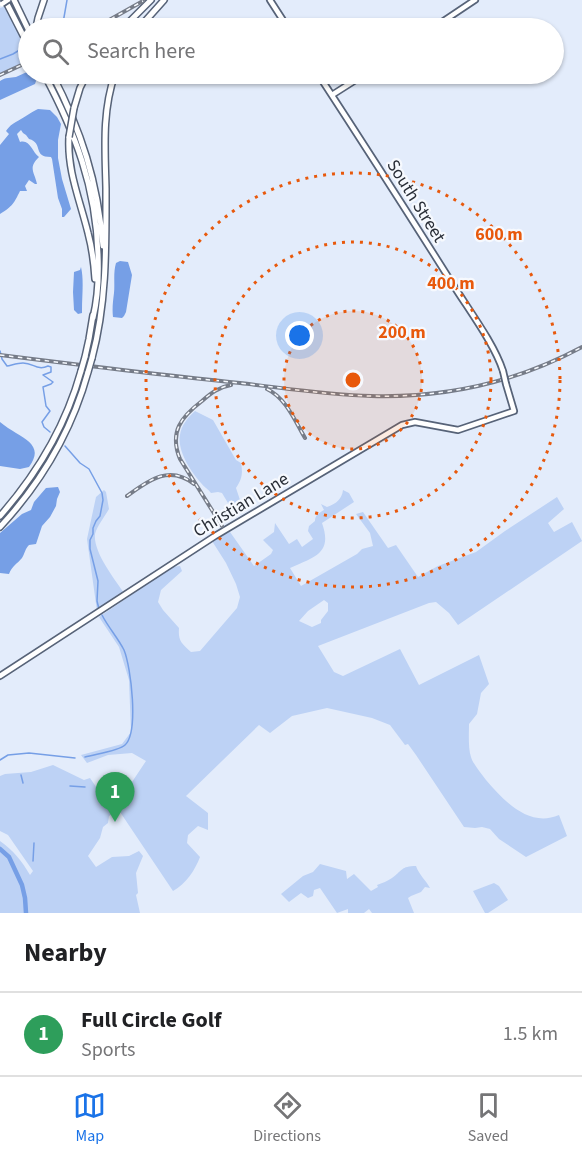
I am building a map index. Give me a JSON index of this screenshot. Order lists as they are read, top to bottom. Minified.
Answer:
{"streets":{"main road":["South Street","Christian Lane"]},"crossings":[["South Street","Christian Lane"]],"page":{"search":"Search here","pins":"1","heading":"Nearby","list":[{"mark":"1","name":"Full Circle Golf","note":"Sports","value":"1.5 km"}],"nav":["Map","Directions","Saved"]},"rings":["600 m","400 m","200 m"]}
